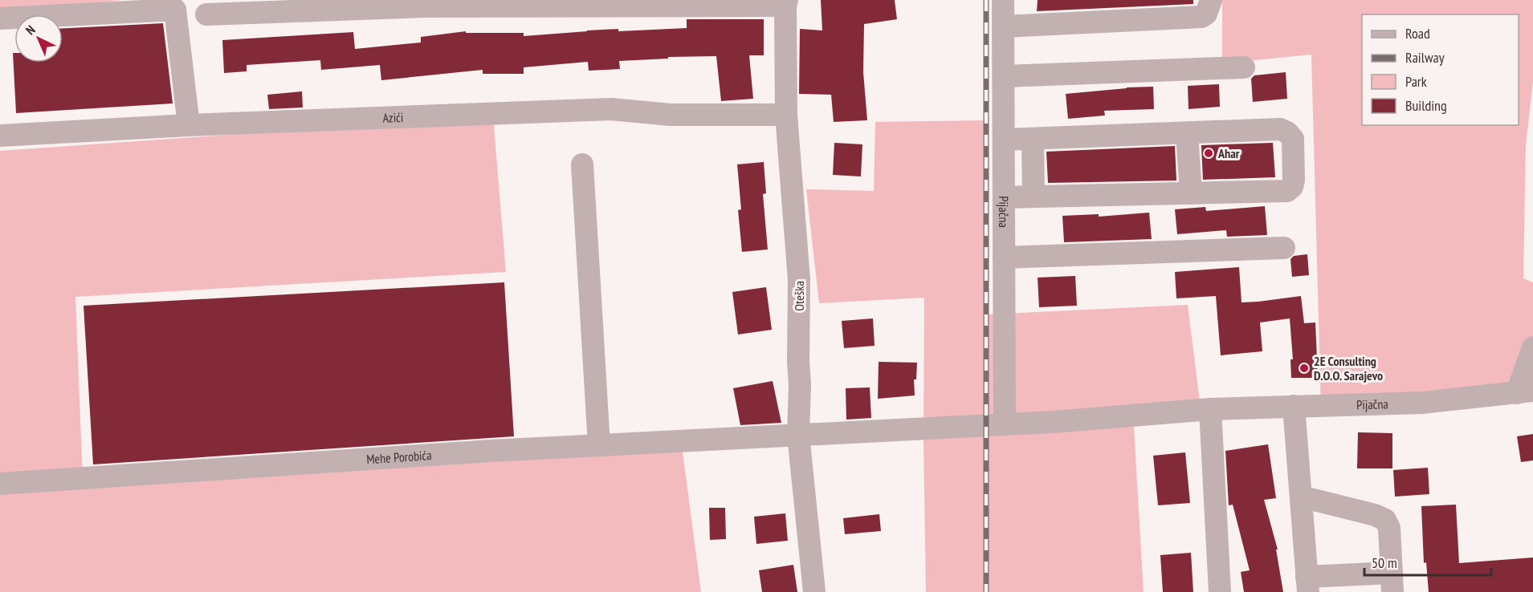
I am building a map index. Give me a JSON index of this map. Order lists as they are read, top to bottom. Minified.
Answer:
{"streets":{"street":["Azići","Pijačna","Oteška","Mehe Porobića"]},"crossings":[["Azići","Oteška"],["Pijačna","Oteška"],["Pijačna","Mehe Porobića"],["Oteška","Mehe Porobića"]],"places":["Ahar","2E Consulting D.O.O. Sarajevo"],"legend":["Road","Railway","Park","Building"],"scale_bar":"50 m","north":"top left"}
